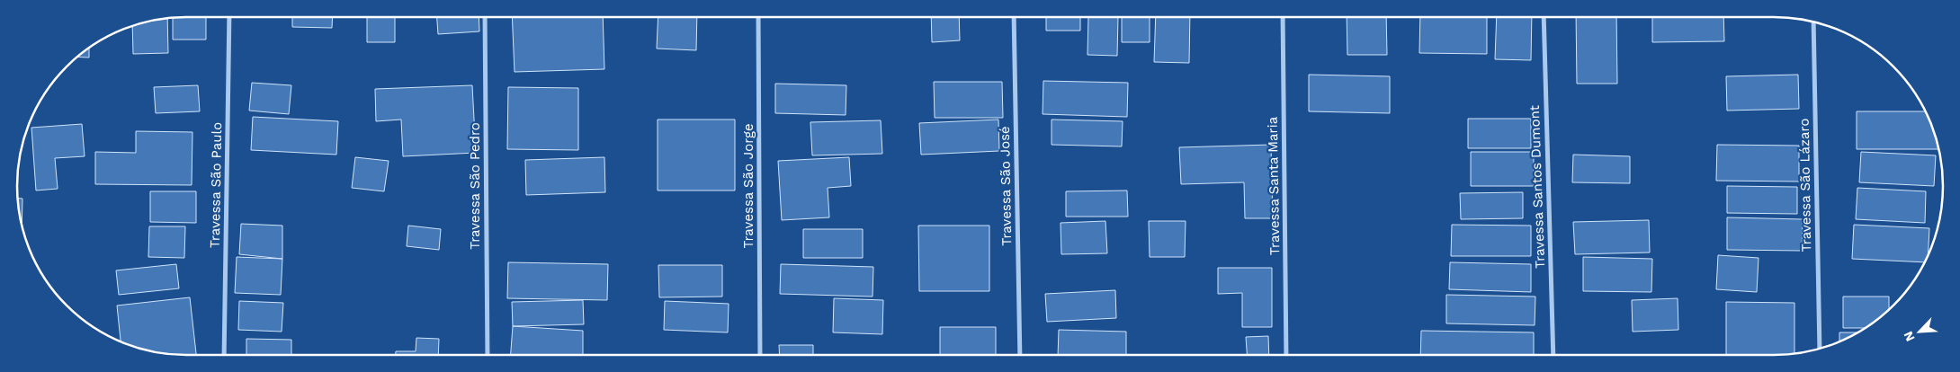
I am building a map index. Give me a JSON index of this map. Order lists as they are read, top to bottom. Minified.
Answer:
{"streets":{"street":["Travessa São Paulo","Travessa São Lázaro","Travessa São Pedro","Travessa São Jorge","Travessa São José","Travessa Santa Maria","Travessa Santos Dumont"]},"north":"bottom left"}
